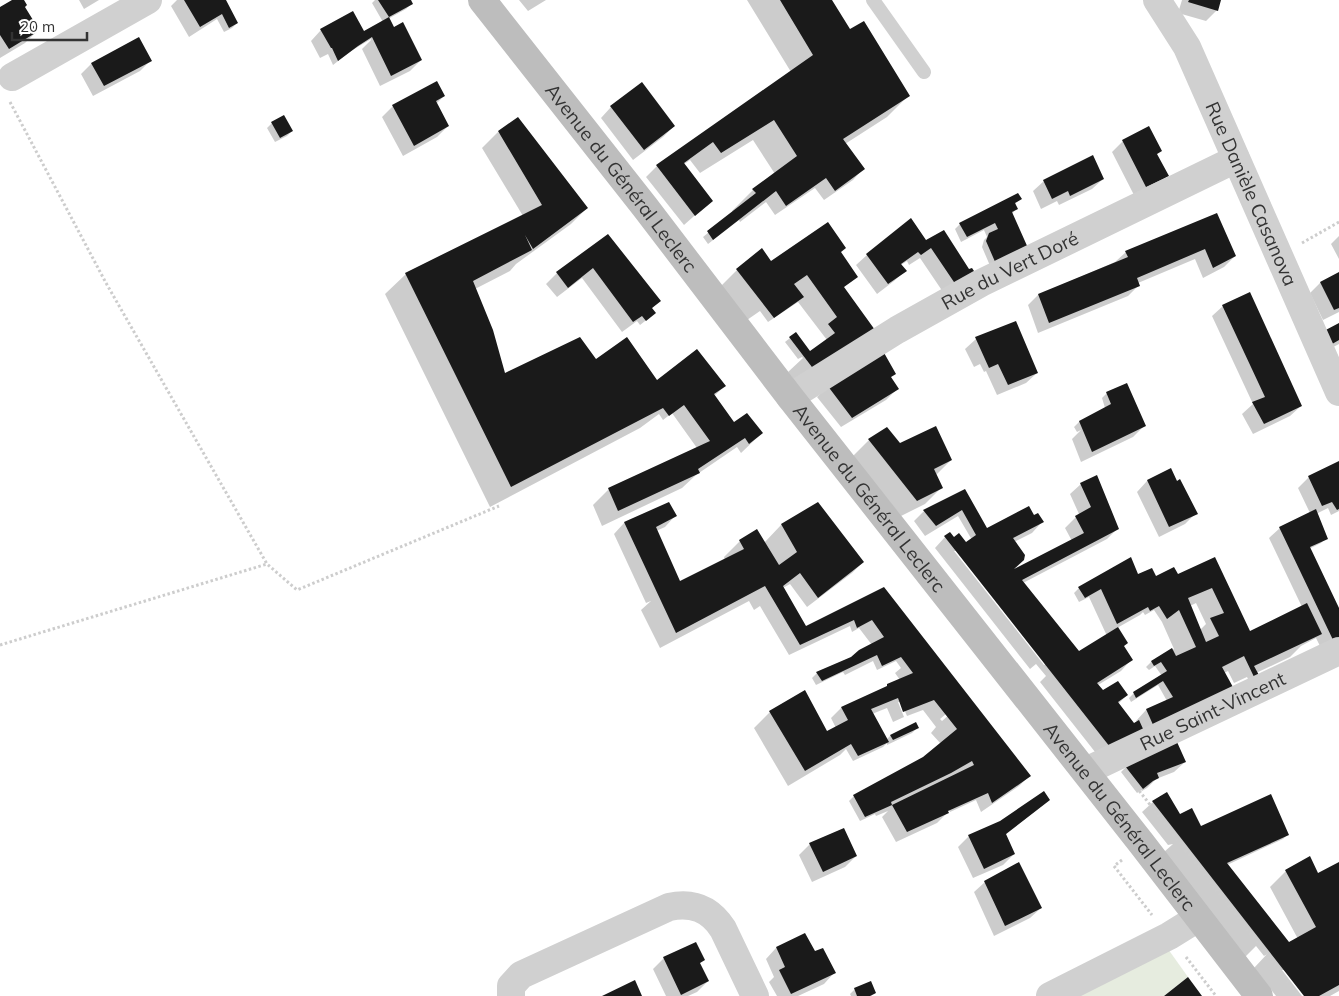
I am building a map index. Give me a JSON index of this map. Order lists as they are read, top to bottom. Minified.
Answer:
{"streets":{"main road":["Avenue du Général Leclerc"],"street":["Rue Danièle Casanova","Rue du Vert Doré","Rue Saint-Vincent"]},"crossings":[["Avenue du Général Leclerc","Rue du Vert Doré"],["Avenue du Général Leclerc","Rue Saint-Vincent"],["Rue Danièle Casanova","Rue du Vert Doré"]],"scale_bar":"20 m"}
